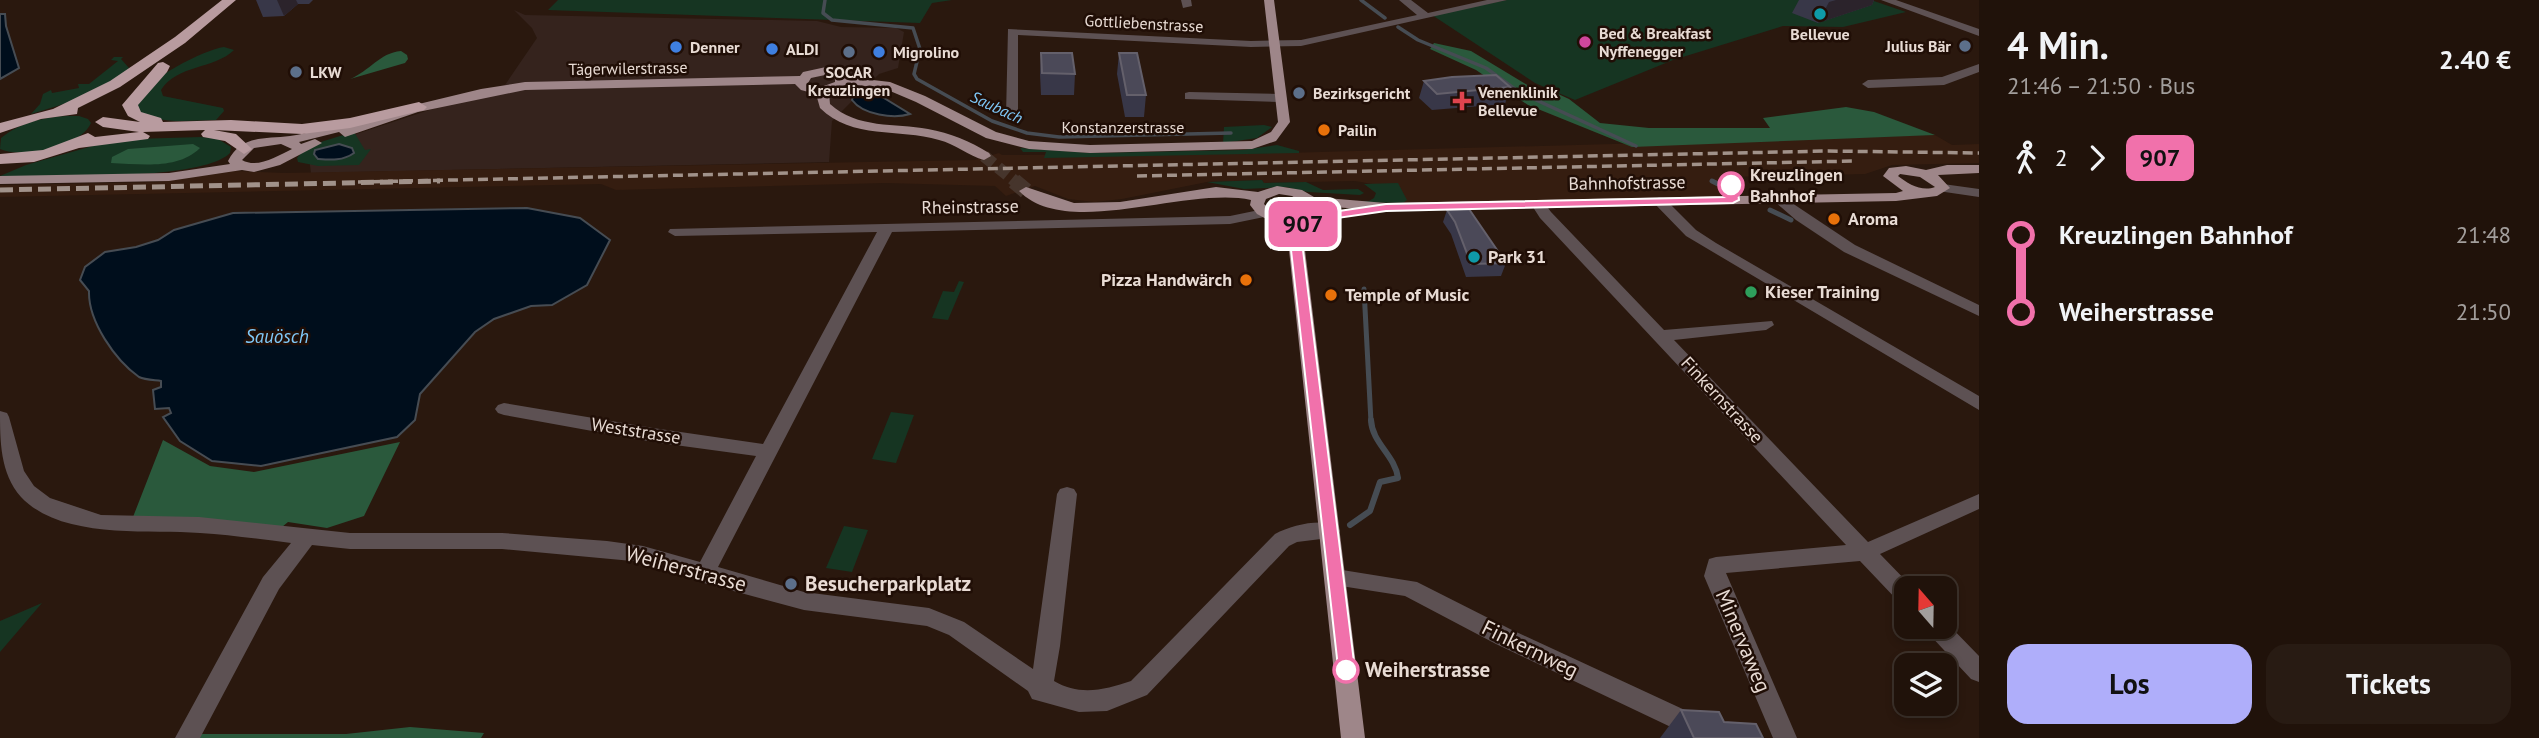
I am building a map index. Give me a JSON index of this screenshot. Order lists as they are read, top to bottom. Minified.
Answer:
{"streets":{"main road":["Tägerwilerstrasse","Konstanzerstrasse","Bahnhofstrasse"],"street":["Gottliebenstrasse","Rheinstrasse","Finkernstrasse","Weststrasse","Weiherstrasse","Minervaweg","Finkernweg"]},"crossings":[["Gottliebenstrasse","Konstanzerstrasse"],["Tägerwilerstrasse","Konstanzerstrasse"],["Bahnhofstrasse","Finkernstrasse"],["Finkernstrasse","Minervaweg"]],"water":["Saubach","Sauösch"],"places":{"other":["Bellevue","Bed & Breakfast Nyffenegger","Julius Bär","Denner","ALDI","SOCAR Kreuzlingen","Migrolino","LKW","Bezirksgericht","Pailin","Kreuzlingen Bahnhof","Aroma","Park 31","Pizza Handwärch","Kieser Training","Temple of Music","Besucherparkplatz","Weiherstrasse"],"health":["Venenklinik Bellevue"]},"lines":["bus line 907"],"north":"top","page":{"on_map":"907","heading":["4 Min.","21:46 – 21:50 · Bus","2.40 €"],"legs":["2","907"],"list":[{"name":"Kreuzlingen Bahnhof","value":"21:48"},{"name":"Weiherstrasse","value":"21:50"}],"buttons":["Los","Tickets"]}}
